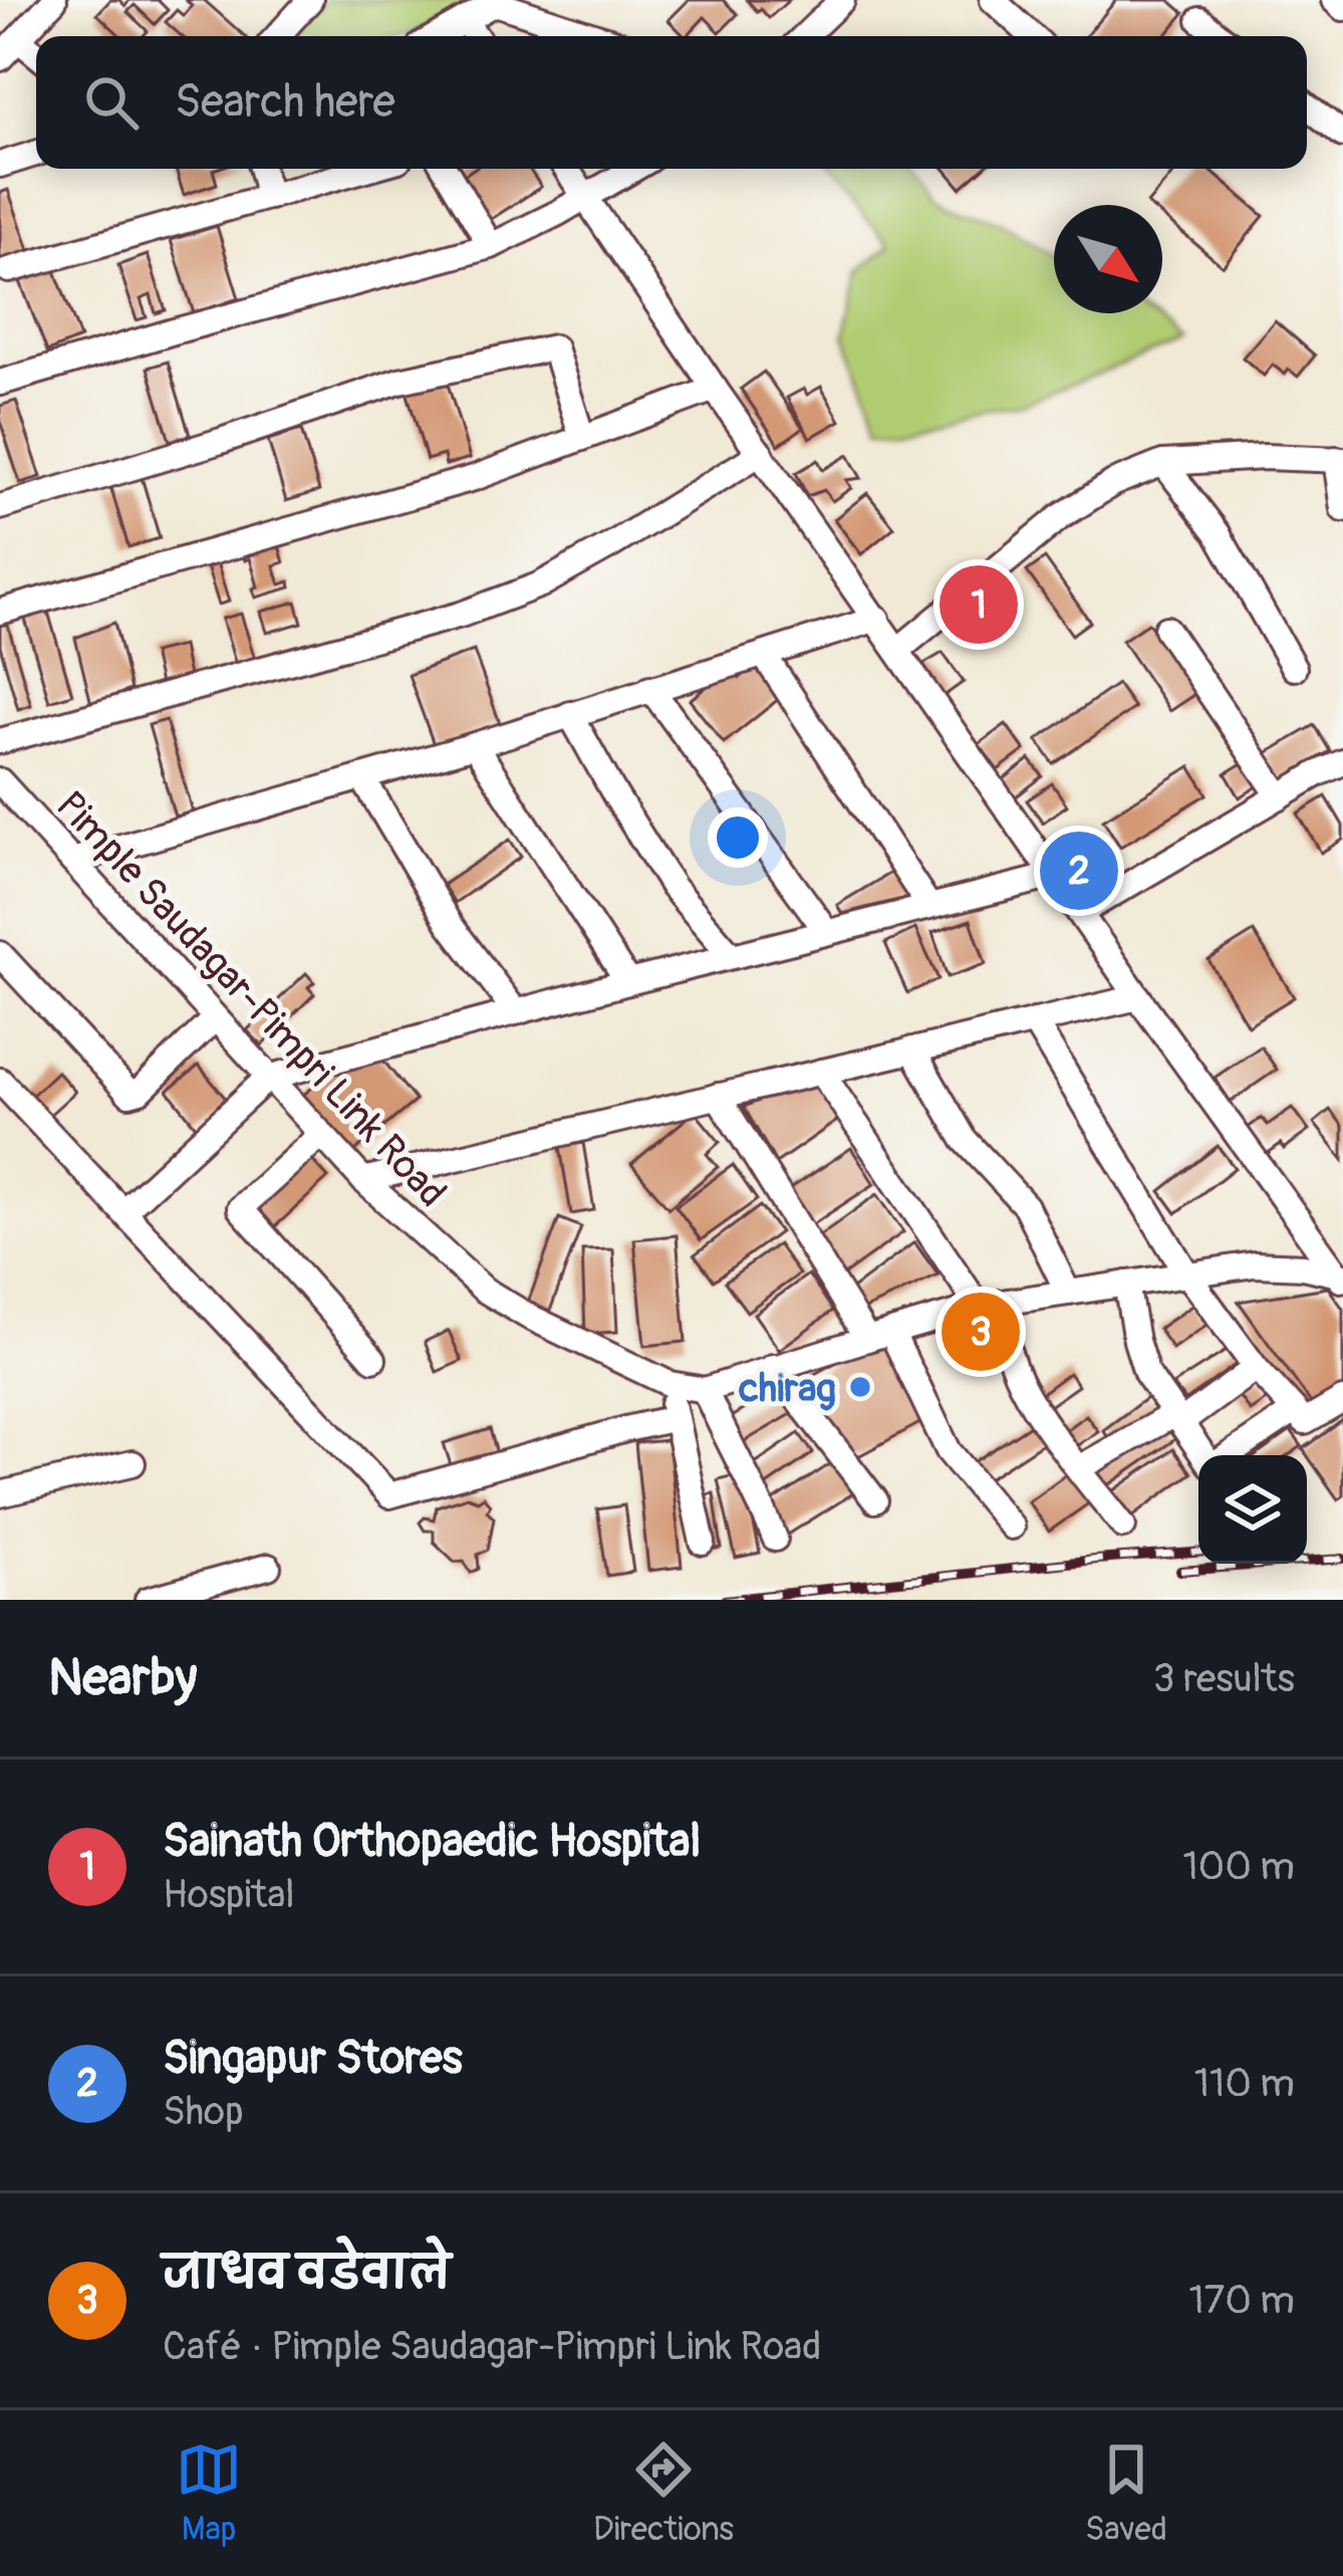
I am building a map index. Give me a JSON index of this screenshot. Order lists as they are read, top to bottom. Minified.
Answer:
{"streets":{"street":["Pimple Saudagar-Pimpri Link Road"]},"places":["chirag"],"north":"bottom right","page":{"search":"Search here","pins":["1","2","3"],"heading":["Nearby","3 results"],"list":[{"mark":"1","name":"Sainath Orthopaedic Hospital","note":"Hospital","value":"100 m"},{"mark":"2","name":"Singapur Stores","note":"Shop","value":"110 m"},{"mark":"3","name":"जाधव वडेवाले","note":"Café · Pimple Saudagar-Pimpri Link Road","value":"170 m"}],"nav":["Map","Directions","Saved"]}}
